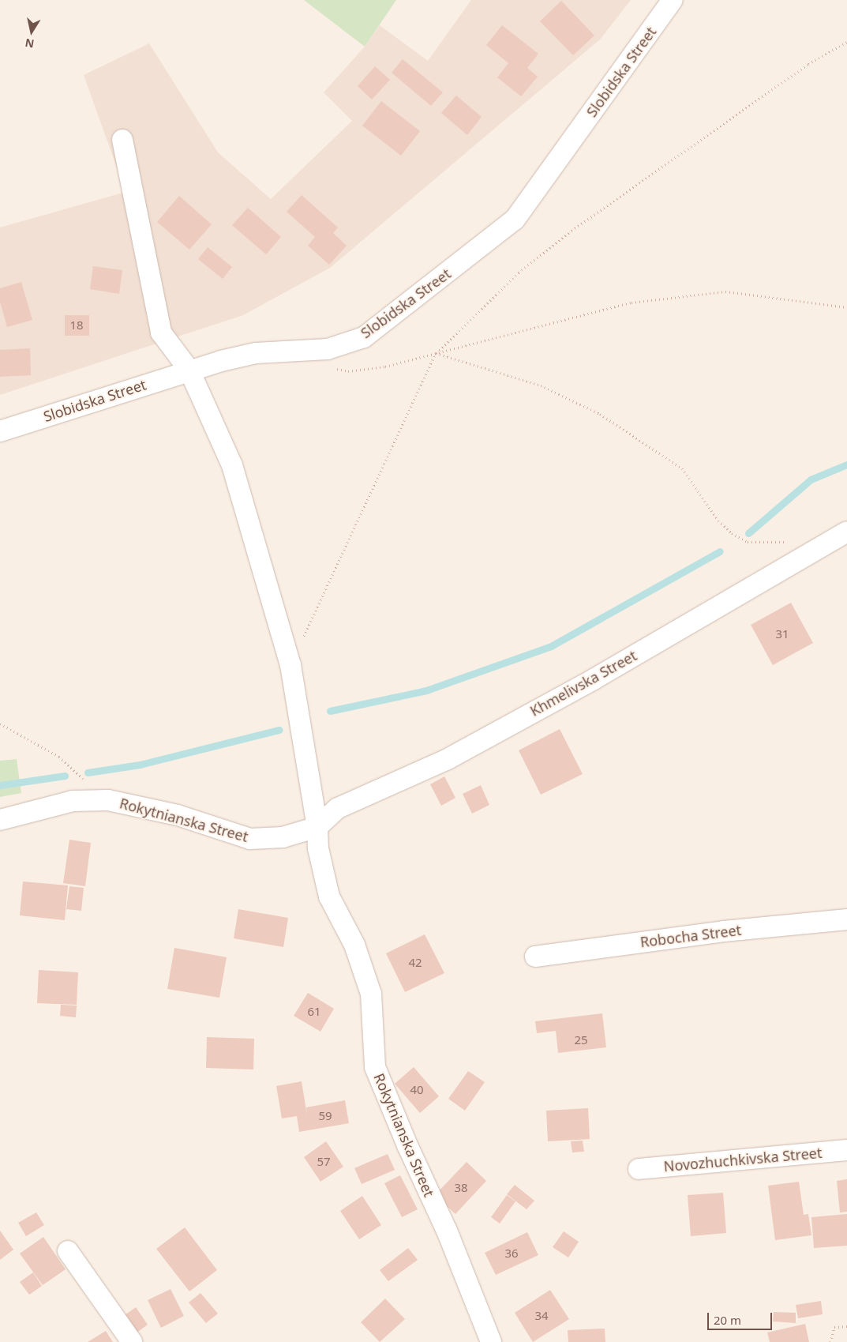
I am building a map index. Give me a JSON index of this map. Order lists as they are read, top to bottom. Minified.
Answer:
{"streets":{"street":["Slobidska Street","Khmelivska Street","Rokytnianska Street","Robocha Street","Novozhuchkivska Street"]},"crossings":[["Khmelivska Street","Rokytnianska Street"]],"house_numbers":["18","31","42","61","25","40","59","57","38","36","34"],"scale_bar":"20 m","north":"bottom"}
